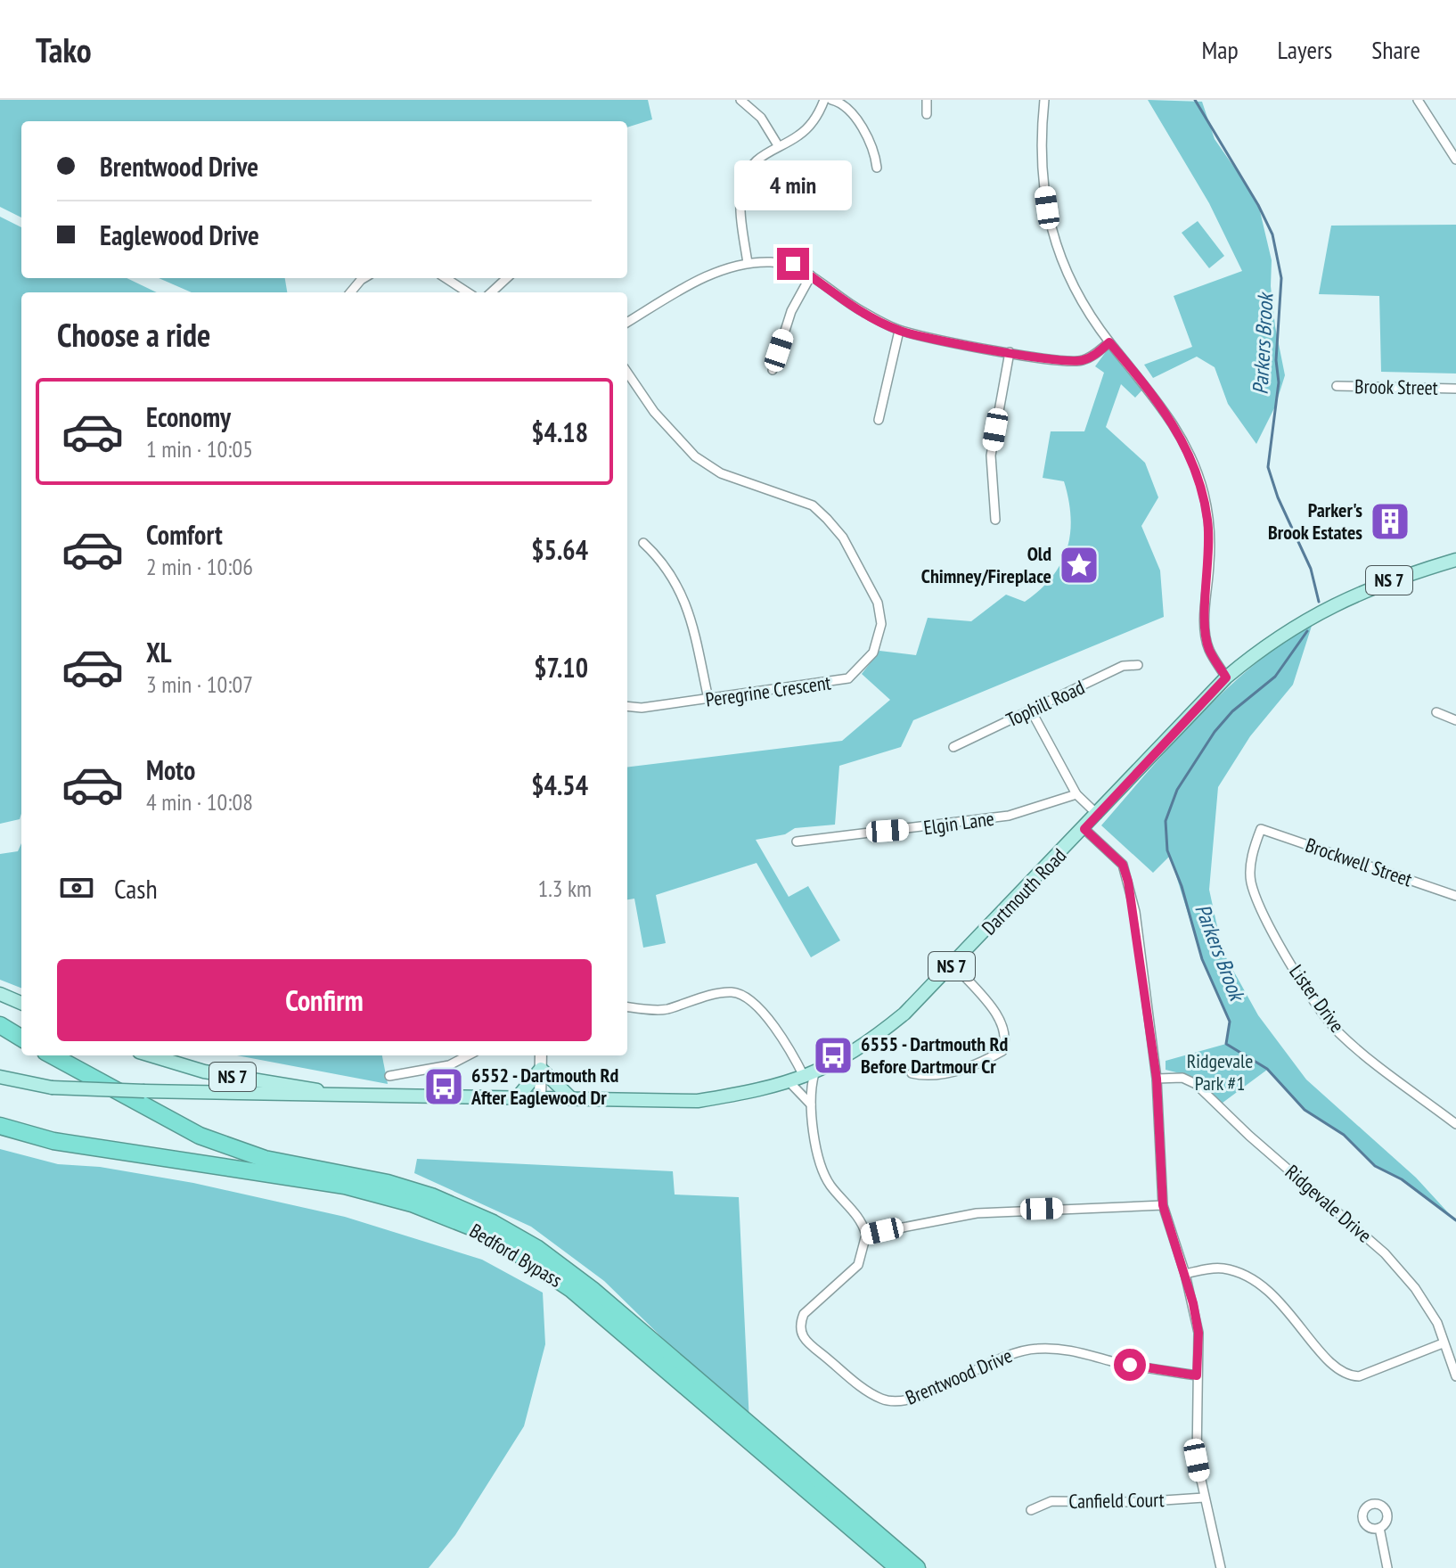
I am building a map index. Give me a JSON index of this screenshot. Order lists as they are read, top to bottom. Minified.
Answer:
{"streets":{"highway":["Bedford Bypass"],"main road":["NS 7","Dartmouth Road"],"street":["Brook Street","Peregrine Crescent","Tophill Road","Elgin Lane","Brockwell Street","Lister Drive","Ridgevale Drive","Brentwood Drive","Canfield Court"]},"crossings":[["Brockwell Street","Lister Drive"]],"water":["Parkers Brook"],"parks":["Ridgevale Park #1"],"places":{"building":["Parker's Brook Estates"],"place":["Old Chimney/Fireplace"],"bus stop":["6555 - Dartmouth Rd Before Dartmour Cr","6552 - Dartmouth Rd After Eaglewood Dr"]},"page":{"header":"Tako","nav":["Map","Layers","Share"],"banner":["Brentwood Drive","Eaglewood Drive"],"bubble":"4 min","heading":"Choose a ride","list":[{"name":"Economy","note":"1 min · 10:05","value":"$4.18"},{"name":"Comfort","note":"2 min · 10:06","value":"$5.64"},{"name":"XL","note":"3 min · 10:07","value":"$7.10"},{"name":"Moto","note":"4 min · 10:08","value":"$4.54"}],"pay":["Cash","1.3 km"],"buttons":"Confirm"}}
